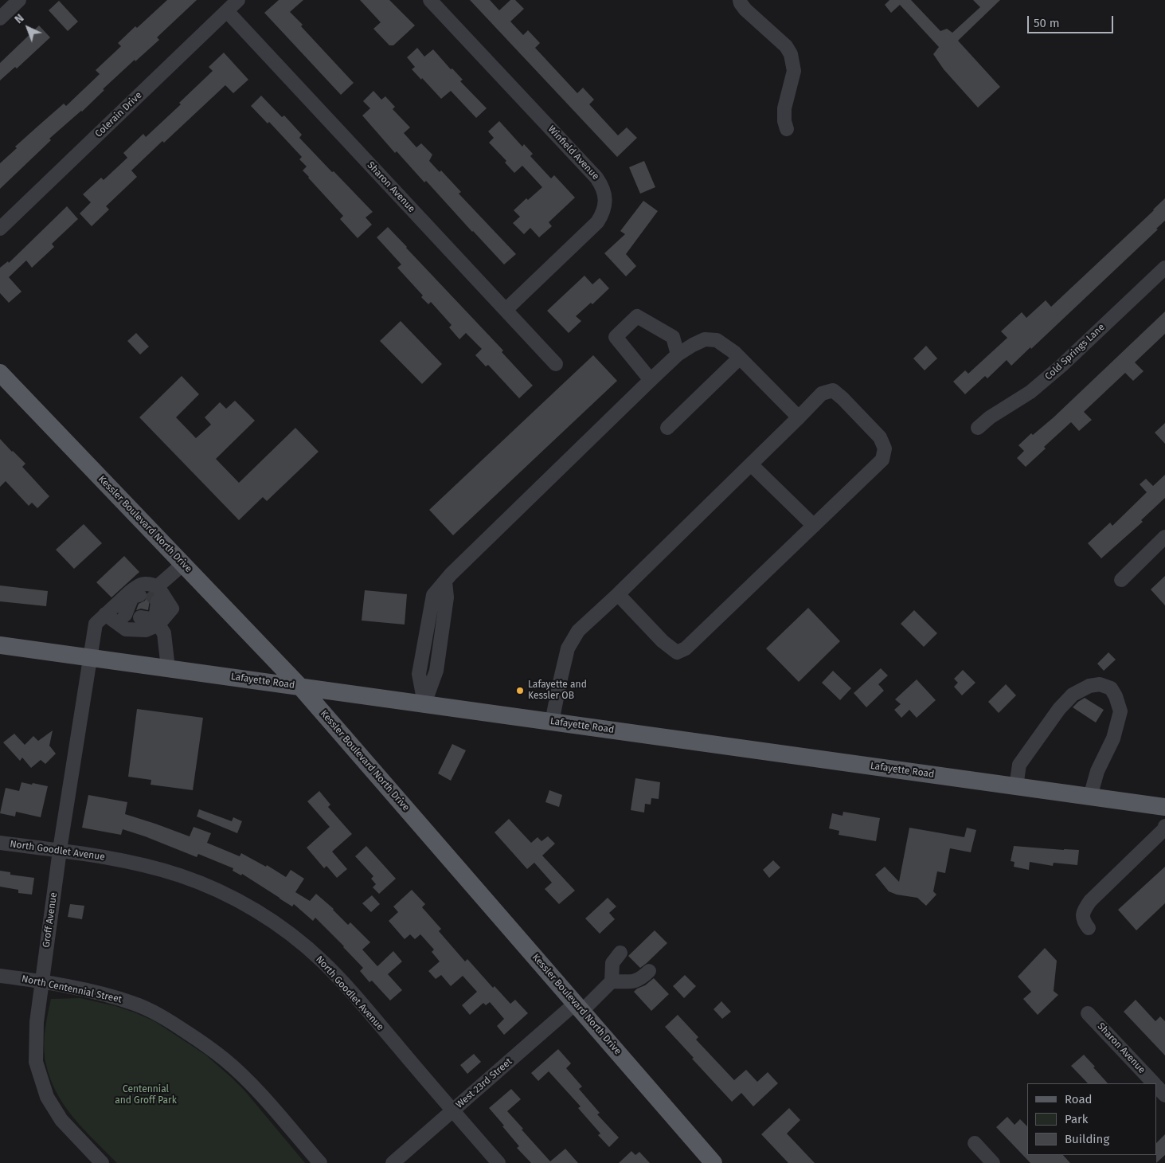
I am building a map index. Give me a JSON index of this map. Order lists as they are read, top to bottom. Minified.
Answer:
{"streets":{"main road":["Kessler Boulevard North Drive","Lafayette Road"],"street":["Colerain Drive","Winfield Avenue","Sharon Avenue","Cold Springs Lane","North Goodlet Avenue","Groff Avenue","North Centennial Street","West 23rd Street"]},"crossings":[["Colerain Drive","Sharon Avenue"],["Winfield Avenue","Sharon Avenue"],["Kessler Boulevard North Drive","Lafayette Road"],["Kessler Boulevard North Drive","Groff Avenue"],["Kessler Boulevard North Drive","West 23rd Street"],["Lafayette Road","Groff Avenue"],["North Goodlet Avenue","Groff Avenue"],["North Goodlet Avenue","West 23rd Street"],["Groff Avenue","North Centennial Street"]],"parks":["Centennial and Groff Park"],"places":["Lafayette and Kessler OB"],"legend":["Road","Park","Building"],"scale_bar":"50 m","north":"top left"}
